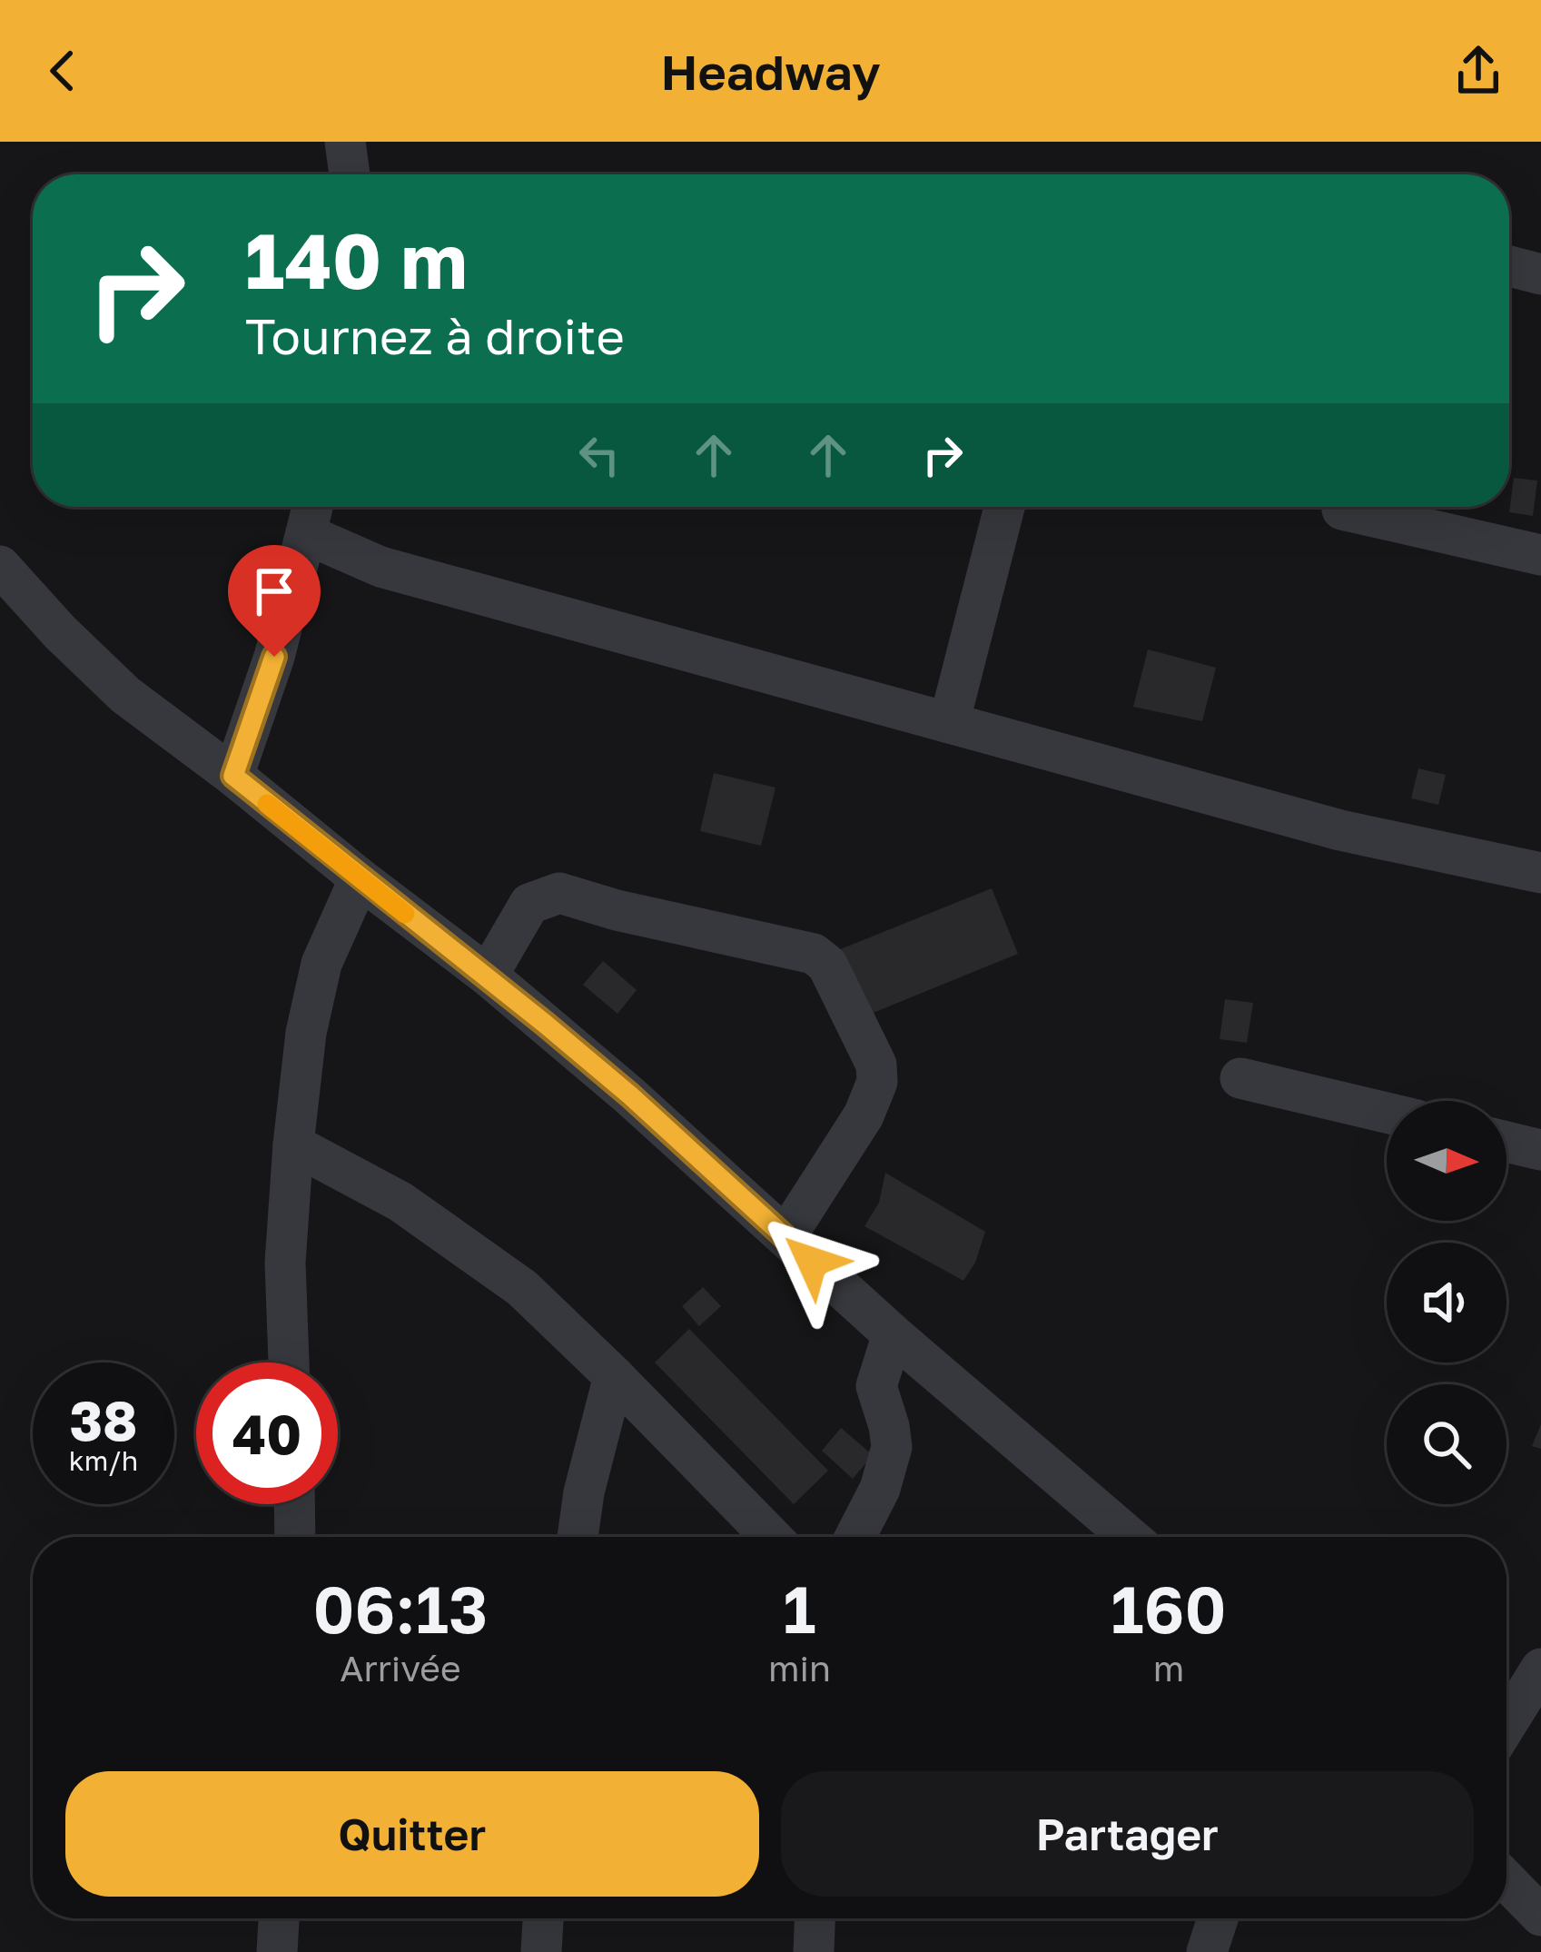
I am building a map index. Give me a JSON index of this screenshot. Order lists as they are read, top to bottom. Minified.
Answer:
{"north":"right","page":{"header":"Headway","turn":["140 m","Tournez à droite"],"speed":"38 km/h","limit":"40","eta":["06:13","Arrivée","1","min","160","m"],"buttons":["Quitter","Partager"]}}
